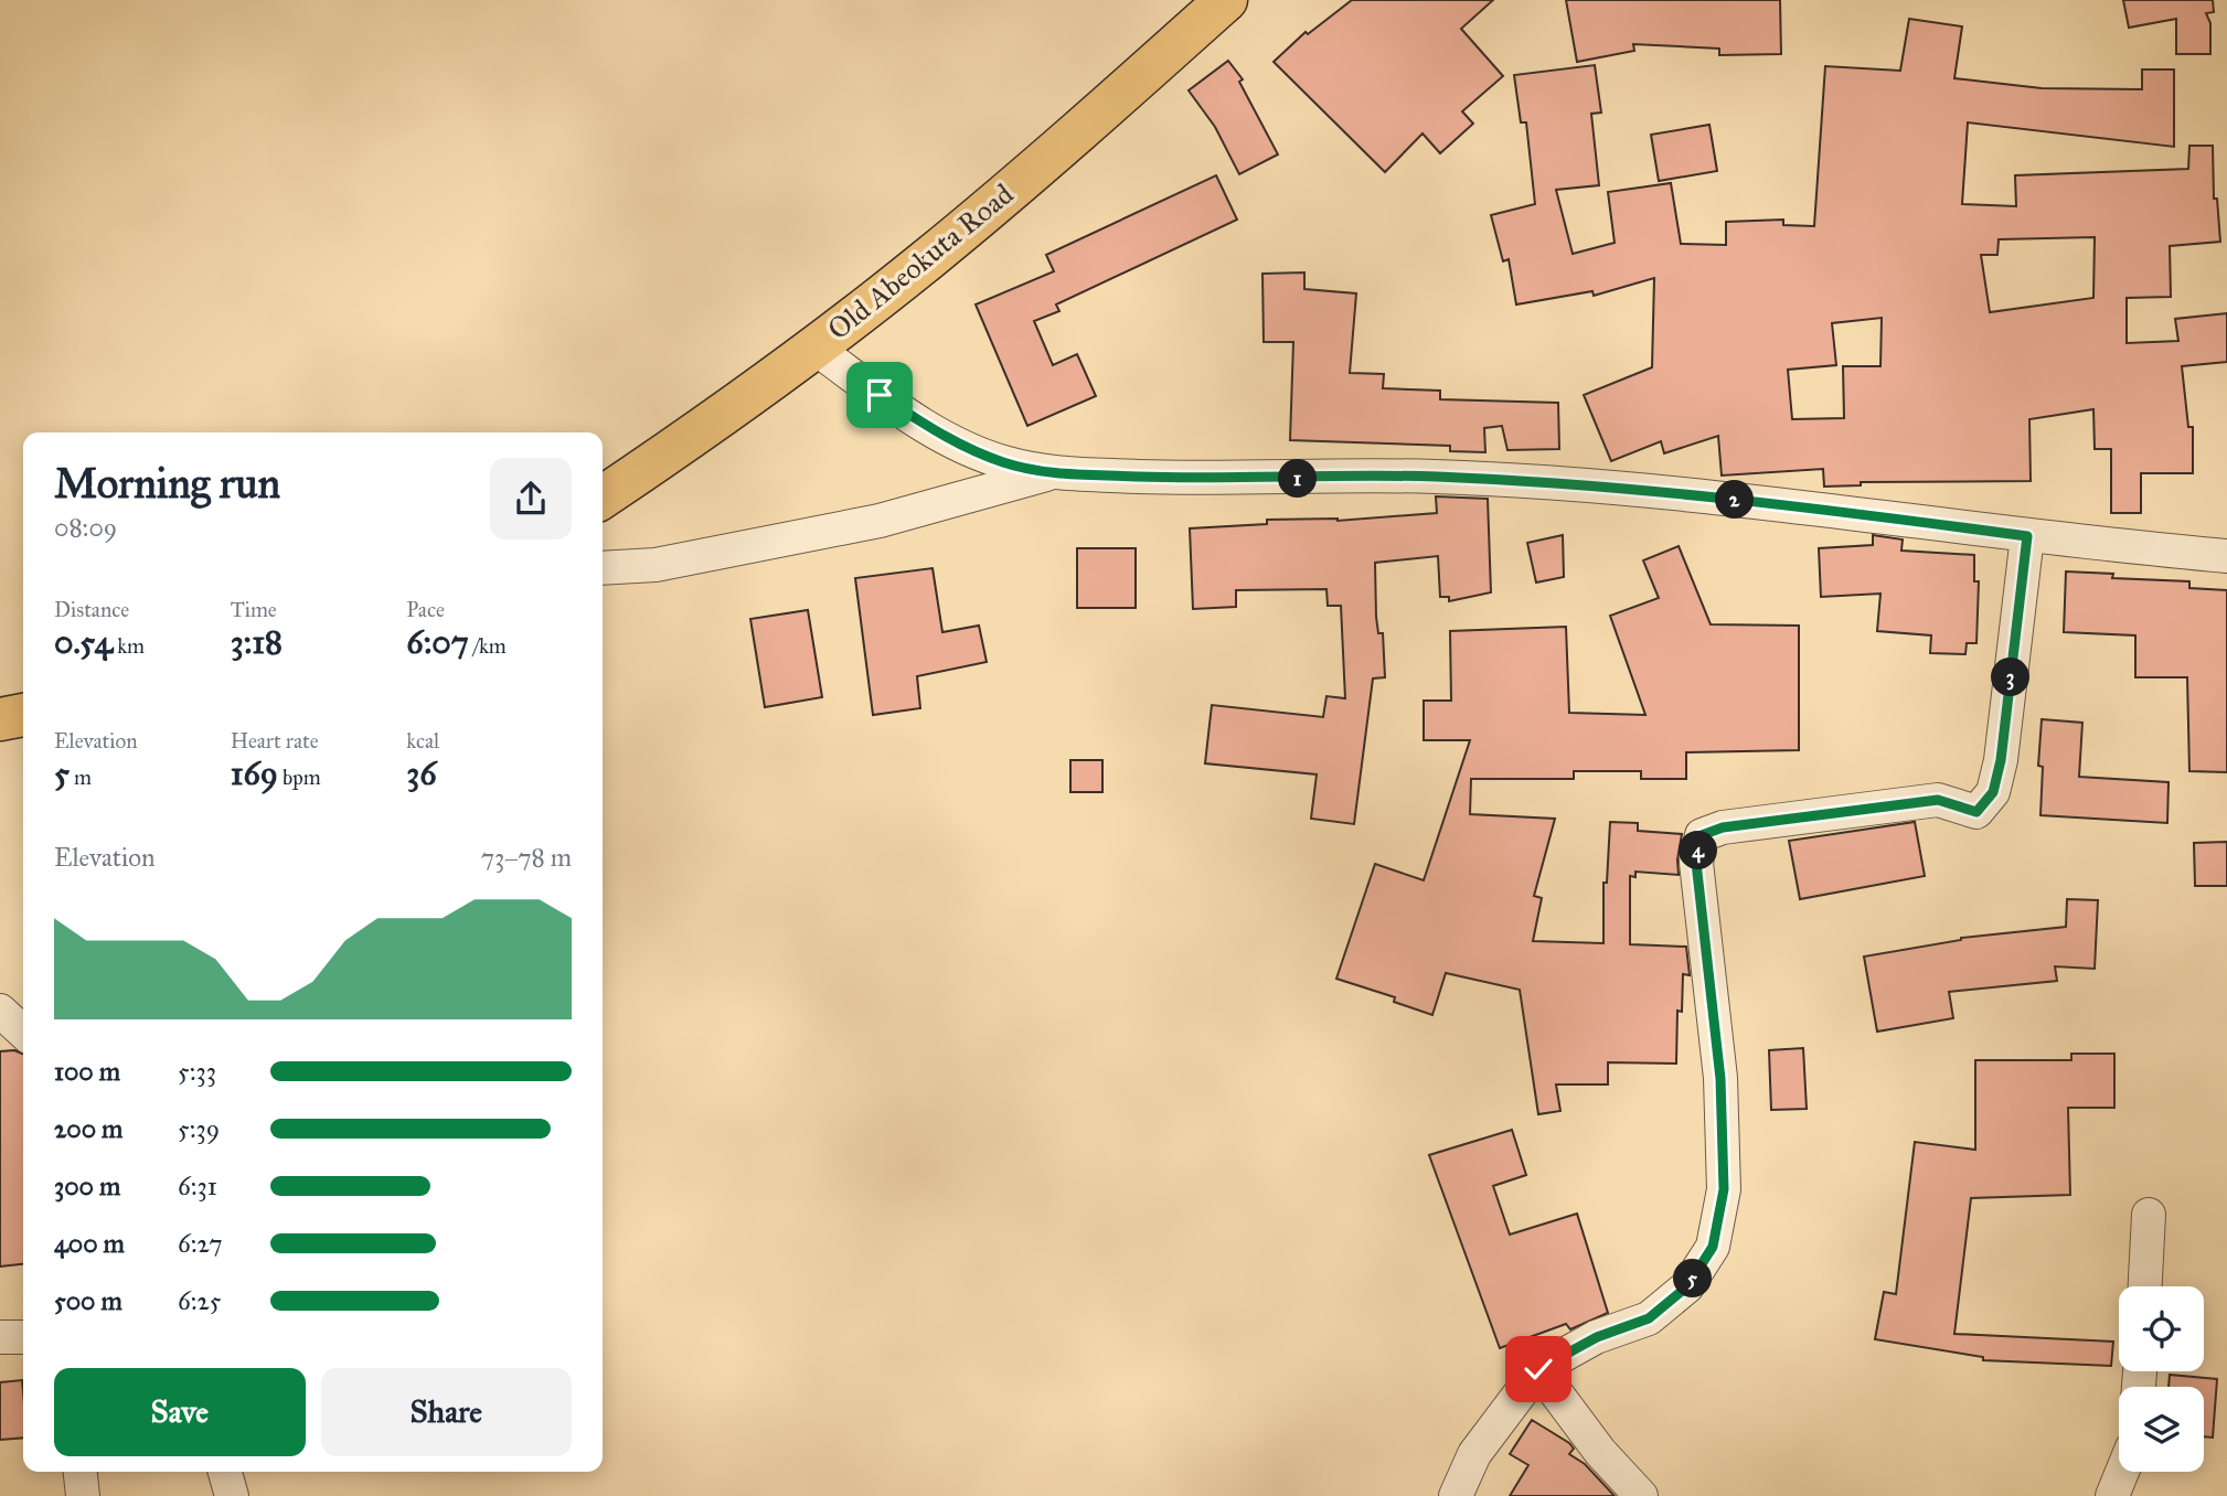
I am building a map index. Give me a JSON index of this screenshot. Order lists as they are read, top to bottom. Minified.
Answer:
{"streets":{"highway":["Old Abeokuta Road"]},"page":{"heading":["Morning run","08:09"],"pins":["1","2","3","4","5"],"stats":[["Distance","0.54 km"],["Time","3:18"],["Pace","6:07 /km"],["Elevation","5 m"],["Heart rate","169 bpm"],["kcal","36"]],"chart":["Elevation","73–78 m"],"list":[{"name":"100 m","note":"5:33"},{"name":"200 m","note":"5:39"},{"name":"300 m","note":"6:31"},{"name":"400 m","note":"6:27"},{"name":"500 m","note":"6:25"}],"buttons":["Save","Share"]}}
